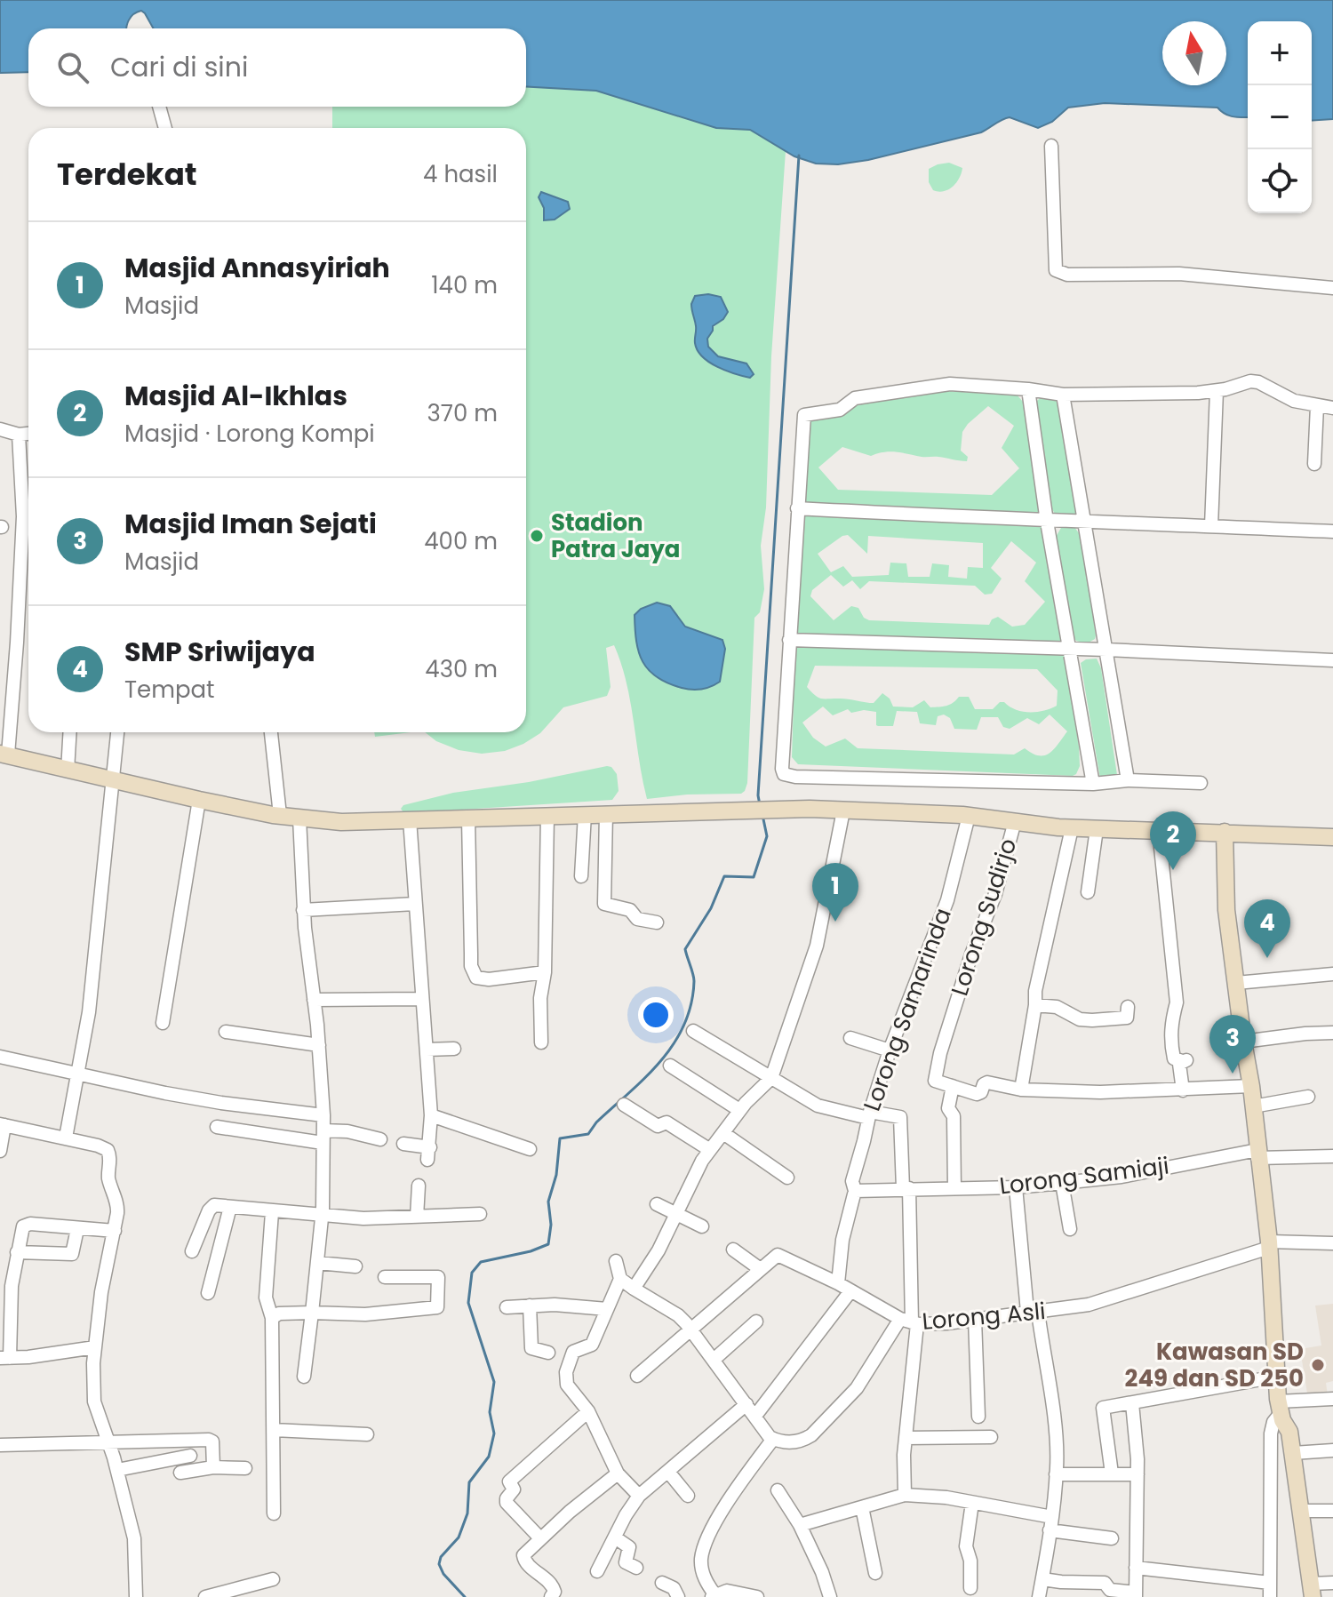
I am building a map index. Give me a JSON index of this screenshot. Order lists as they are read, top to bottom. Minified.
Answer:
{"streets":{"street":["Lorong Sudirjo","Lorong Samarinda","Lorong Samiaji","Lorong Asli"]},"crossings":[["Lorong Samarinda","Lorong Asli"]],"places":["Stadion Patra Jaya","Kawasan SD 249 dan SD 250"],"north":"top","page":{"map_buttons":["+","−"],"search":"Cari di sini","heading":["Terdekat","4 hasil"],"list":[{"mark":"1","name":"Masjid Annasyiriah","note":"Masjid","value":"140 m"},{"mark":"2","name":"Masjid Al-Ikhlas","note":"Masjid · Lorong Kompi","value":"370 m"},{"mark":"3","name":"Masjid Iman Sejati","note":"Masjid","value":"400 m"},{"mark":"4","name":"SMP Sriwijaya","note":"Tempat","value":"430 m"}],"pins":["2","1","4","3"]}}
